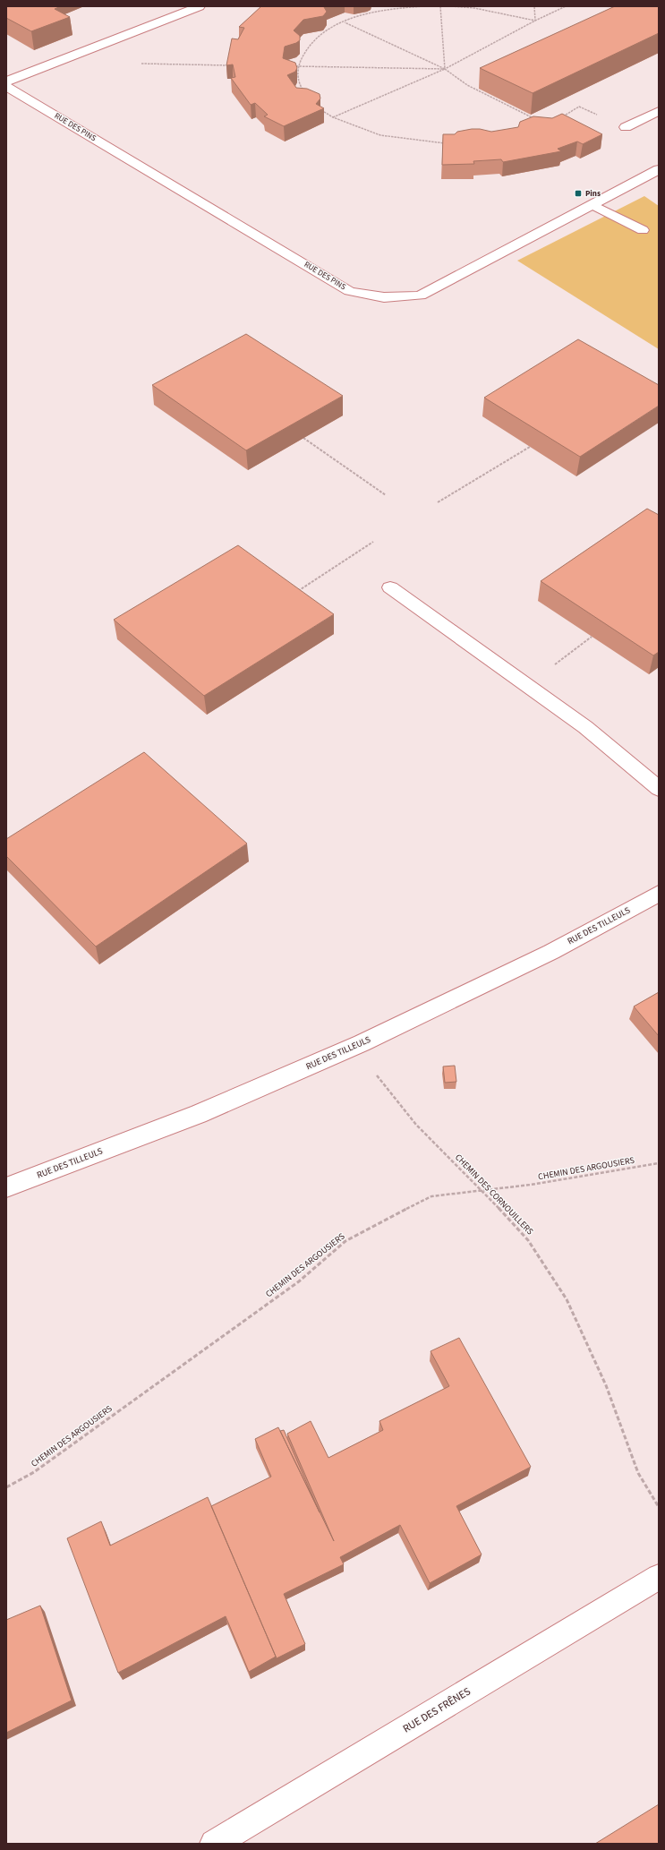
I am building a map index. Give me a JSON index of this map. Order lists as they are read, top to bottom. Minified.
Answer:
{"streets":{"street":["RUE DES PINS","RUE DES TILLEULS","RUE DES FRÊNES"],"path":["CHEMIN DES ARGOUSIERS","CHEMIN DES CORNOUILLERS"]},"crossings":[["RUE DES TILLEULS","CHEMIN DES CORNOUILLERS"],["CHEMIN DES ARGOUSIERS","CHEMIN DES CORNOUILLERS"]],"places":{"transit":["Pins"]}}
